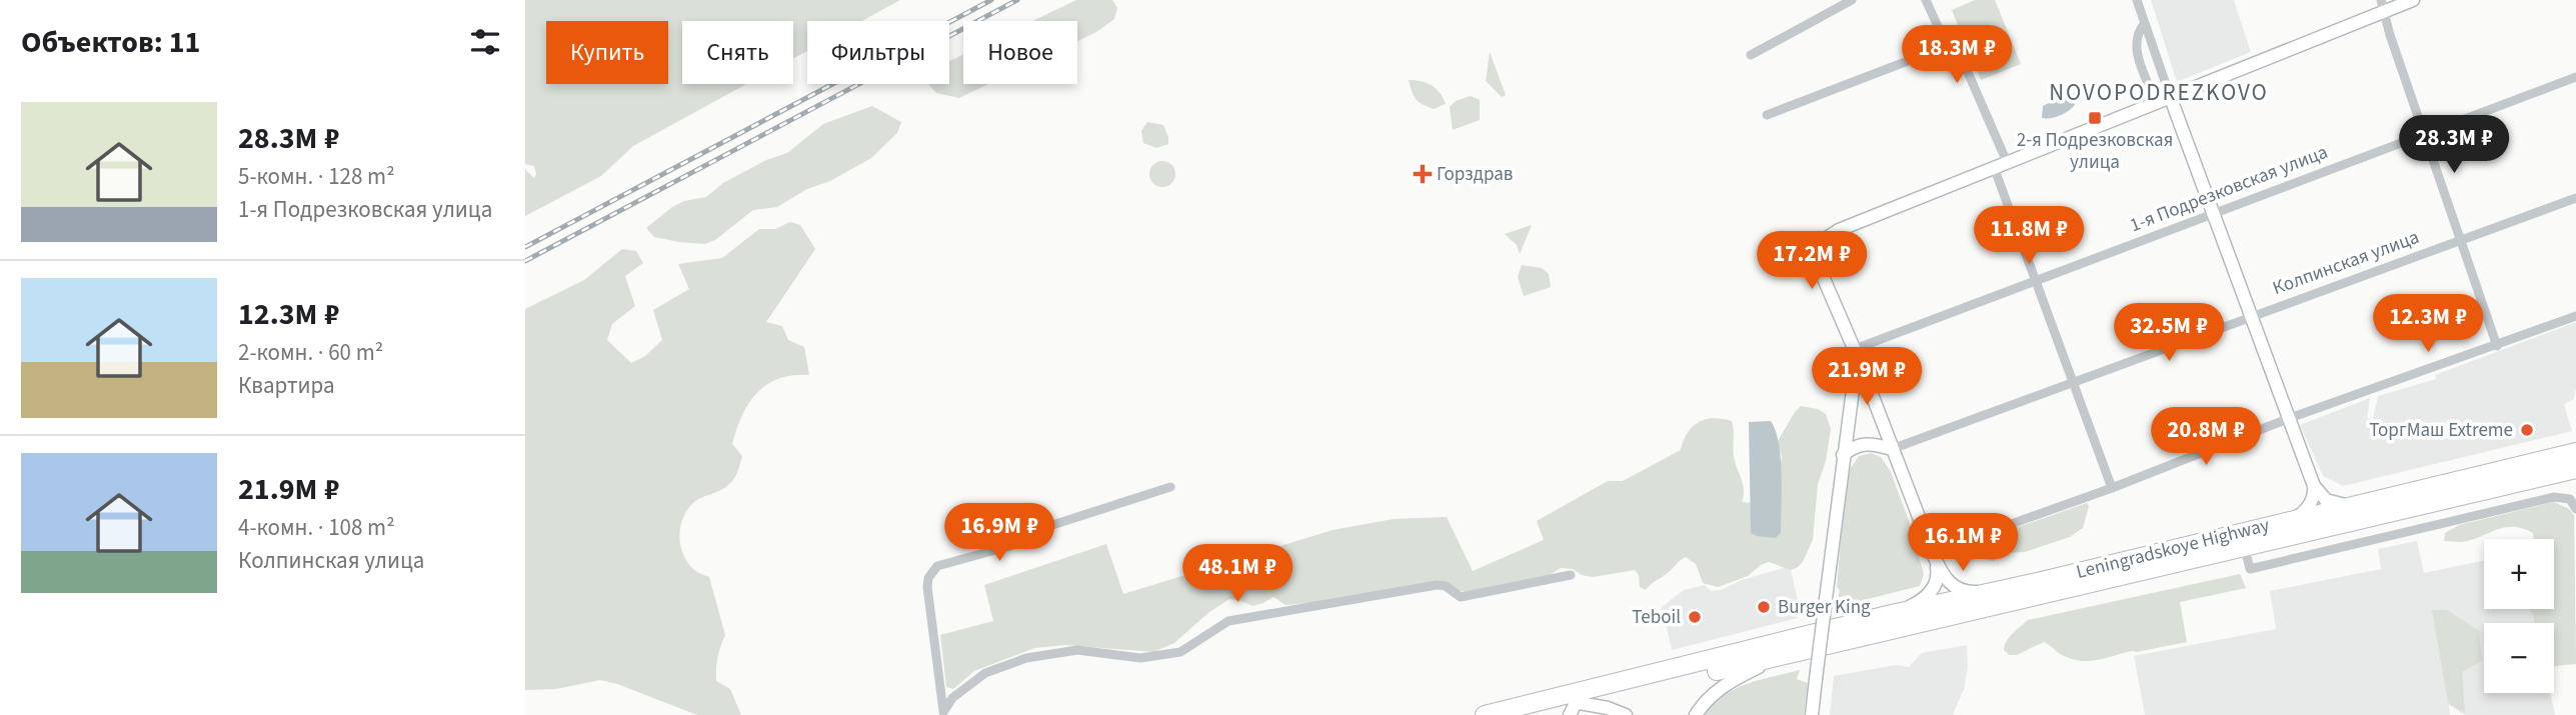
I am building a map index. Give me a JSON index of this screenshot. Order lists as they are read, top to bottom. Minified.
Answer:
{"streets":{"highway":["Leningradskoye Highway"],"street":["1-я Подрезковская улица","Колпинская улица"]},"districts":["NOVOPODREZKOVO"],"places":{"transit":["2-я Подрезковская улица"],"health":["Горздрав"],"other":["ТоргМаш Extreme","Burger King","Teboil"]},"page":{"heading":"Объектов: 11","chip":["Купить","Снять","Фильтры","Новое"],"price":["18.3M ₽","28.3M ₽","11.8M ₽","17.2M ₽","12.3M ₽","32.5M ₽","21.9M ₽","20.8M ₽","16.9M ₽","16.1M ₽","48.1M ₽"],"list":[{"name":"28.3M ₽","note":"5-комн. · 128 m² · 1-я Подрезковская улица"},{"name":"12.3M ₽","note":"2-комн. · 60 m² · Квартира"},{"name":"21.9M ₽","note":"4-комн. · 108 m² · Колпинская улица"}],"map_buttons":["+","−"]}}
